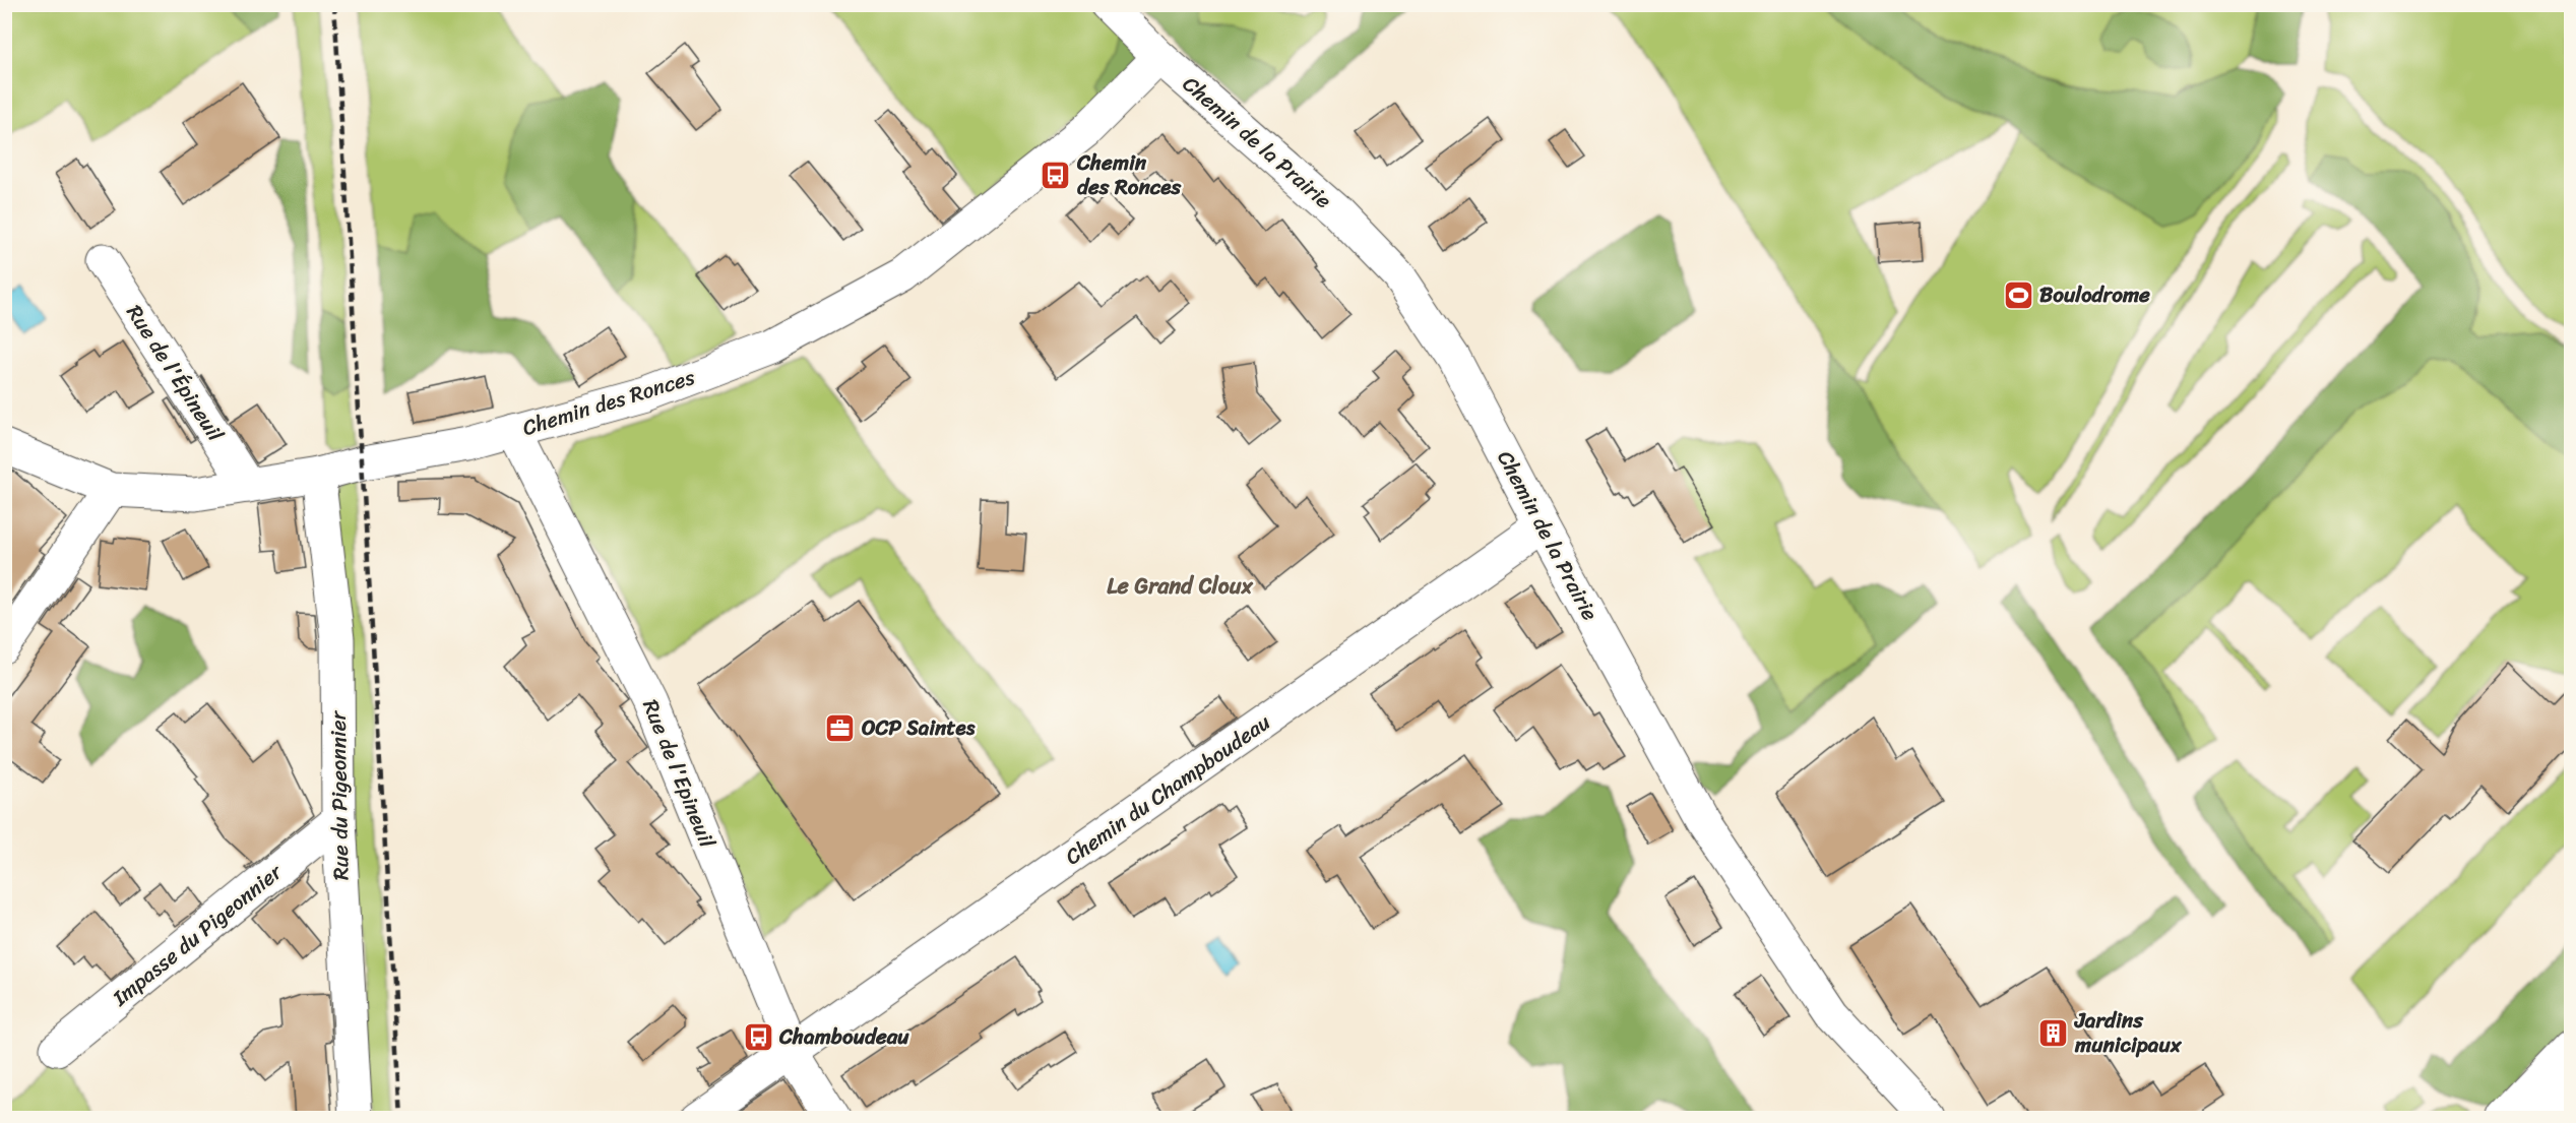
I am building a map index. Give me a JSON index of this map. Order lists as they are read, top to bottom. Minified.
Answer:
{"streets":{"street":["Chemin de la Prairie","Rue de l'Épineuil","Chemin des Ronces","Rue de l'Epineuil","Chemin du Champboudeau","Rue du Pigeonnier","Impasse du Pigeonnier"]},"crossings":[["Chemin de la Prairie","Chemin des Ronces"],["Chemin de la Prairie","Chemin du Champboudeau"],["Rue de l'Épineuil","Chemin des Ronces"],["Chemin des Ronces","Rue de l'Epineuil"],["Chemin des Ronces","Rue du Pigeonnier"],["Rue de l'Epineuil","Chemin du Champboudeau"],["Rue du Pigeonnier","Impasse du Pigeonnier"]],"districts":["Le Grand Cloux"],"places":{"bus stop":["Chemin des Ronces","Chamboudeau"],"sports":["Boulodrome"],"office":["OCP Saintes"],"building":["Jardins municipaux"]}}
